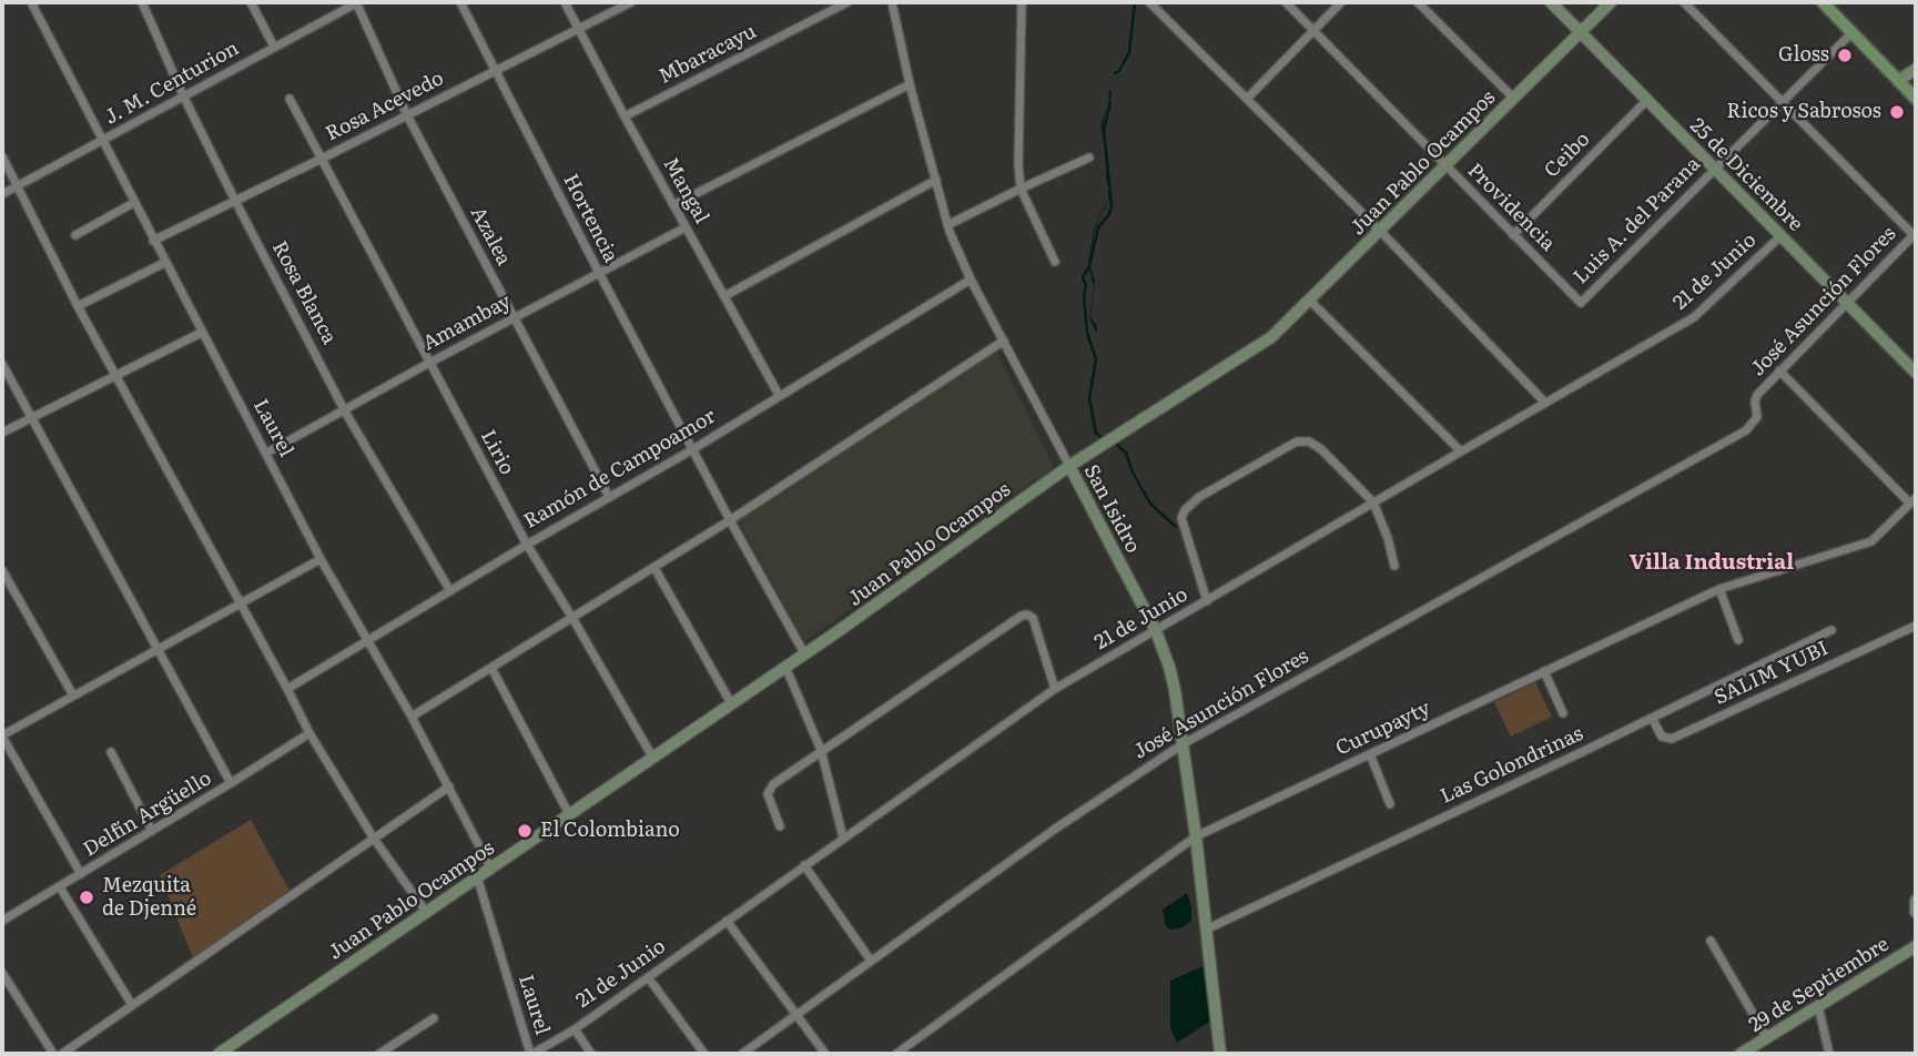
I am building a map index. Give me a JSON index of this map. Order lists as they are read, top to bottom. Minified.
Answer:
{"streets":{"street":["Mbaracayu","J. M. Centurion","Rosa Acevedo","Ceibo","Juan Pablo Ocampos","25 de Diciembre","Mangal","Providencia","Hortencia","Luis A. del Parana","Azalea","21 de Junio","Rosa Blanca","José Asunción Flores","Amambay","Laurel","Lirio","Ramón de Campoamor","San Isidro","SALIM YUBI","Curupayty","Las Golondrinas","Delfín Argüello","29 de Septiembre"]},"crossings":[["Mbaracayu","Mangal"],["J. M. Centurion","Azalea"],["J. M. Centurion","Rosa Blanca"],["J. M. Centurion","Laurel"],["Rosa Acevedo","Mangal"],["Rosa Acevedo","Hortencia"],["Rosa Acevedo","Azalea"],["Rosa Acevedo","Rosa Blanca"],["Rosa Acevedo","Laurel"],["Rosa Acevedo","Lirio"],["Ceibo","25 de Diciembre"],["Ceibo","Providencia"],["Juan Pablo Ocampos","25 de Diciembre"],["Juan Pablo Ocampos","Providencia"],["Juan Pablo Ocampos","Hortencia"],["Juan Pablo Ocampos","Laurel"],["Juan Pablo Ocampos","Lirio"],["Juan Pablo Ocampos","San Isidro"],["25 de Diciembre","Luis A. del Parana"],["25 de Diciembre","21 de Junio"],["25 de Diciembre","José Asunción Flores"],["Mangal","Amambay"],["Mangal","Ramón de Campoamor"],["Providencia","Luis A. del Parana"],["Hortencia","Amambay"],["Hortencia","Ramón de Campoamor"],["Azalea","Amambay"],["Azalea","Ramón de Campoamor"],["21 de Junio","Laurel"],["21 de Junio","San Isidro"],["Rosa Blanca","Amambay"],["Rosa Blanca","Ramón de Campoamor"],["José Asunción Flores","San Isidro"],["Amambay","Laurel"],["Amambay","Lirio"],["Laurel","Ramón de Campoamor"],["Lirio","Ramón de Campoamor"],["Ramón de Campoamor","San Isidro"],["San Isidro","Curupayty"],["San Isidro","Las Golondrinas"],["SALIM YUBI","Las Golondrinas"]],"districts":["Villa Industrial"],"places":["Gloss","Ricos y Sabrosos","El Colombiano","Mezquita de Djenné"]}
